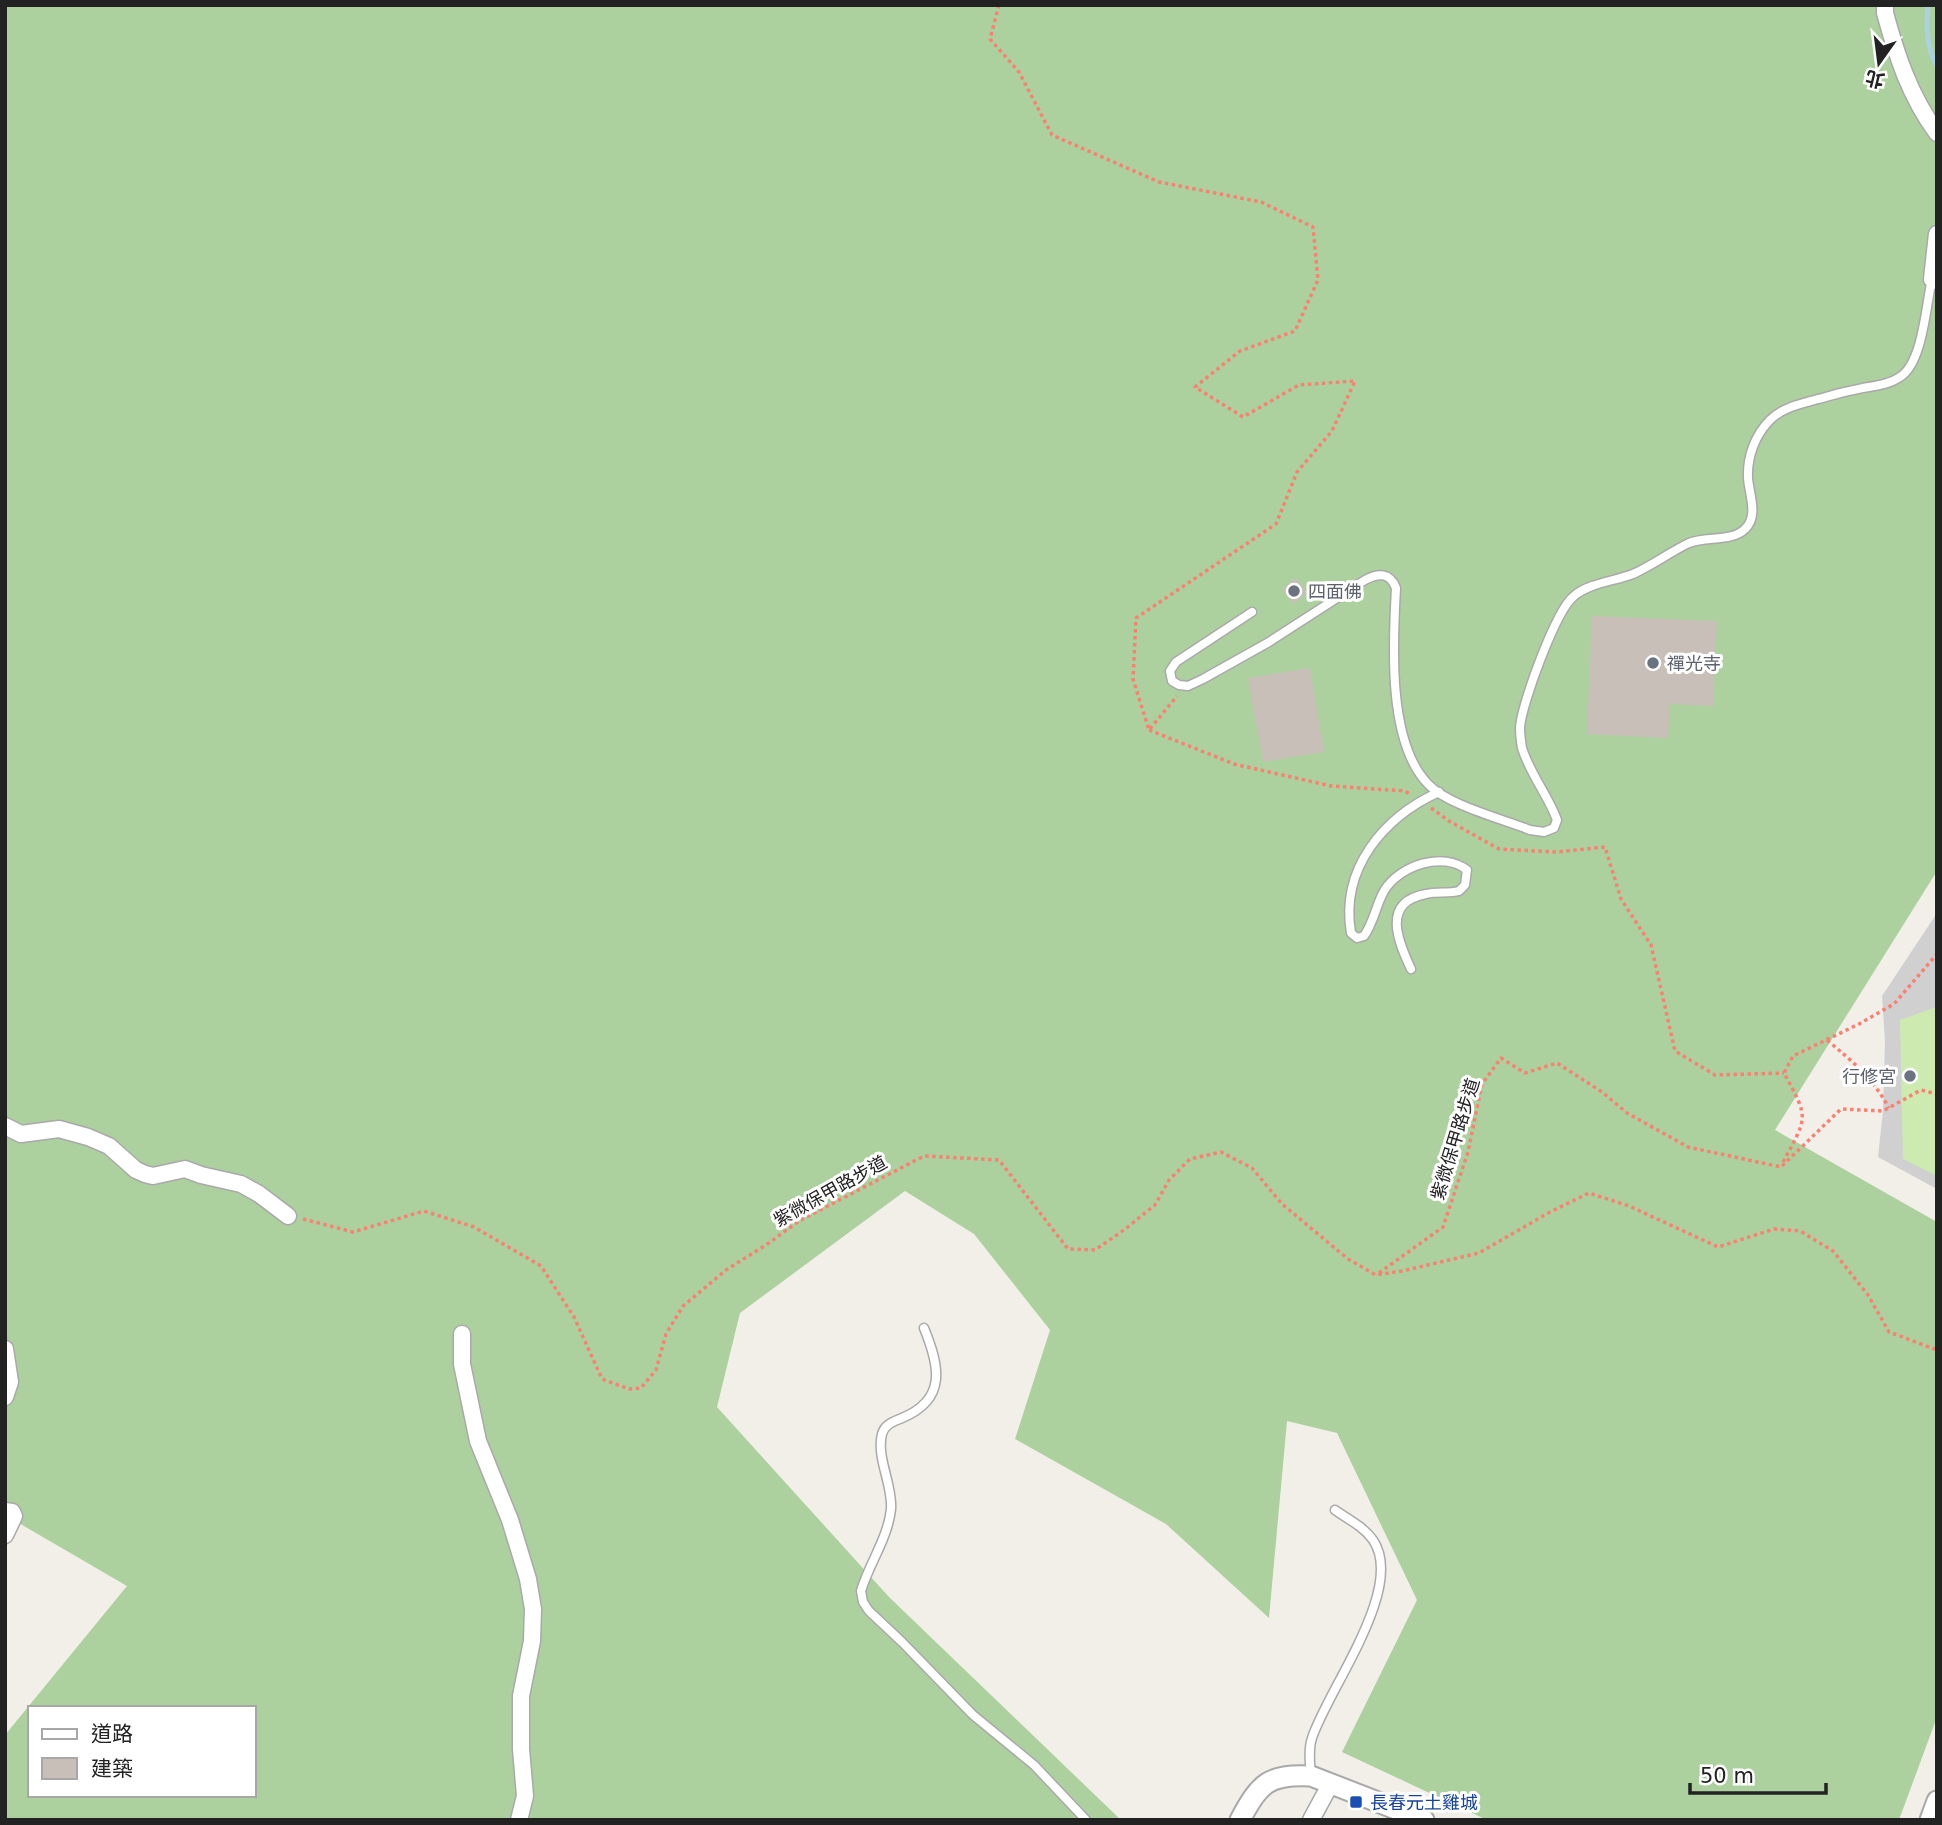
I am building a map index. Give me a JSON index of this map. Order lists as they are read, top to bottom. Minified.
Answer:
{"streets":{"path":["紫微保甲路步道"]},"places":{"other":["四面佛","禪光寺","行修宮"],"transit":["長春元土雞城"]},"legend":["道路","建築"],"scale_bar":"50 m","north":"bottom"}
